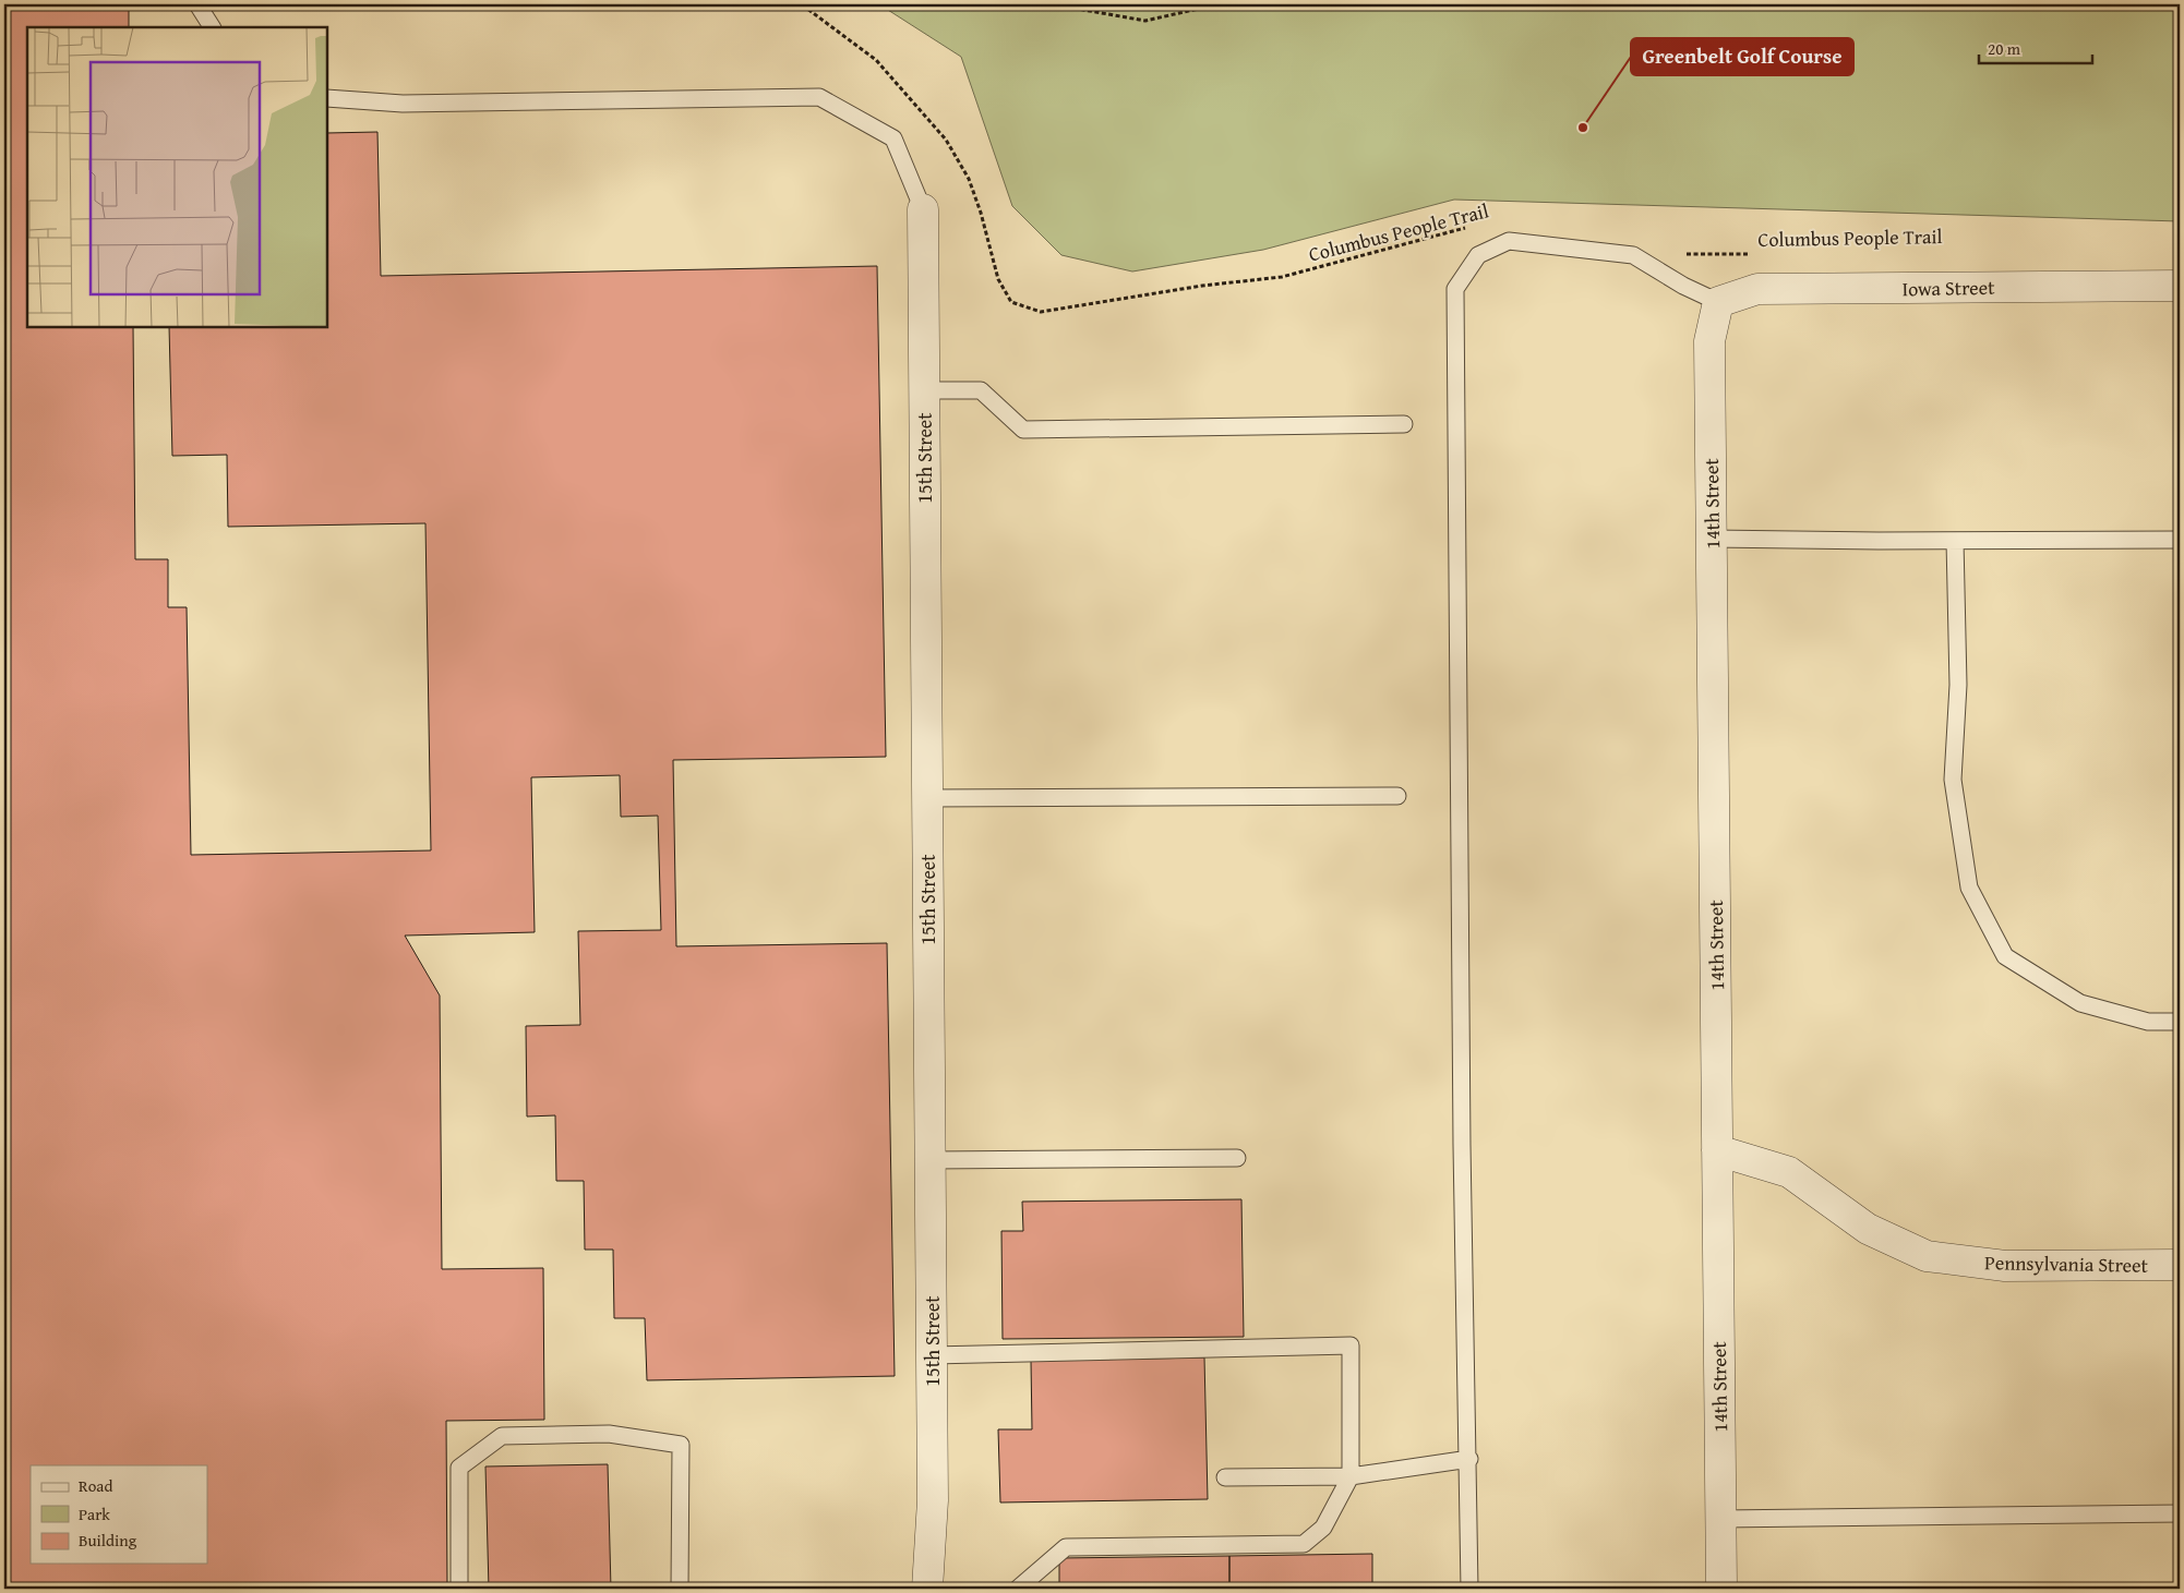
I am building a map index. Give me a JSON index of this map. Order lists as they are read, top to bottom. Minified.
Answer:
{"streets":{"street":["Iowa Street","15th Street","14th Street","Pennsylvania Street"],"path":["Columbus People Trail"]},"crossings":[["Iowa Street","14th Street"],["14th Street","Pennsylvania Street"]],"places":["Greenbelt Golf Course"],"legend":["Road","Park","Building"],"scale_bar":"20 m"}
